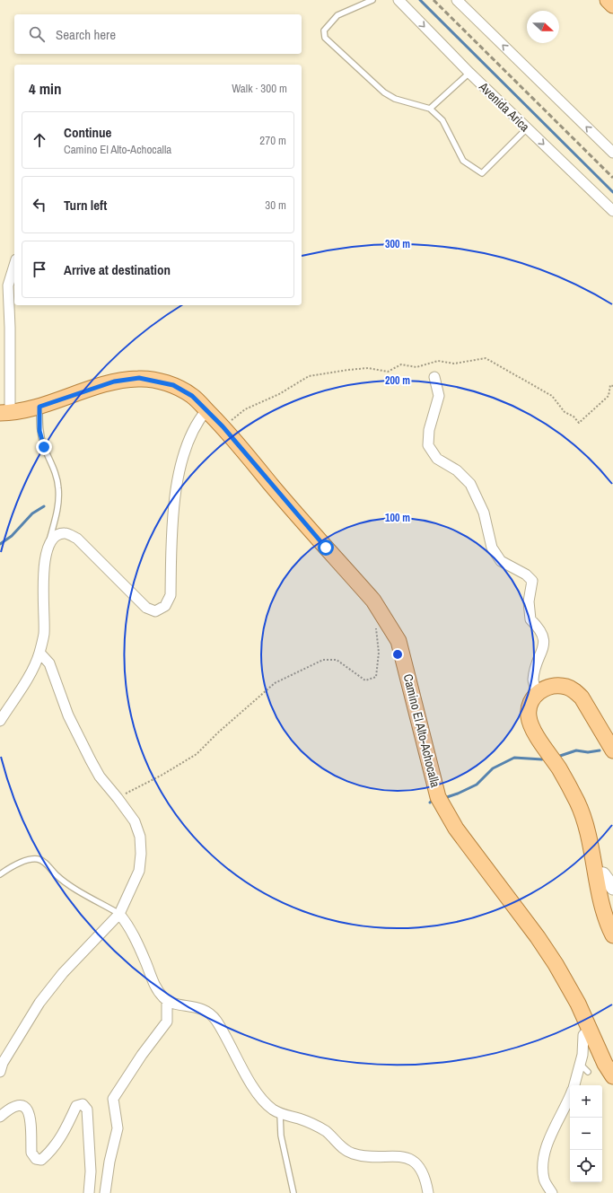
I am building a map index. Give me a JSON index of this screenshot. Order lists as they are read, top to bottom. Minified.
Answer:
{"streets":{"main road":["Camino El Alto-Achocalla"],"street":["Avenida Arica"]},"north":"right","page":{"search":"Search here","heading":["4 min","Walk · 300 m"],"list":[["Continue","Camino El Alto-Achocalla","270 m"],["Turn left","30 m"],"Arrive at destination"],"map_buttons":["+","−"]},"rings":["300 m","200 m","100 m"]}
